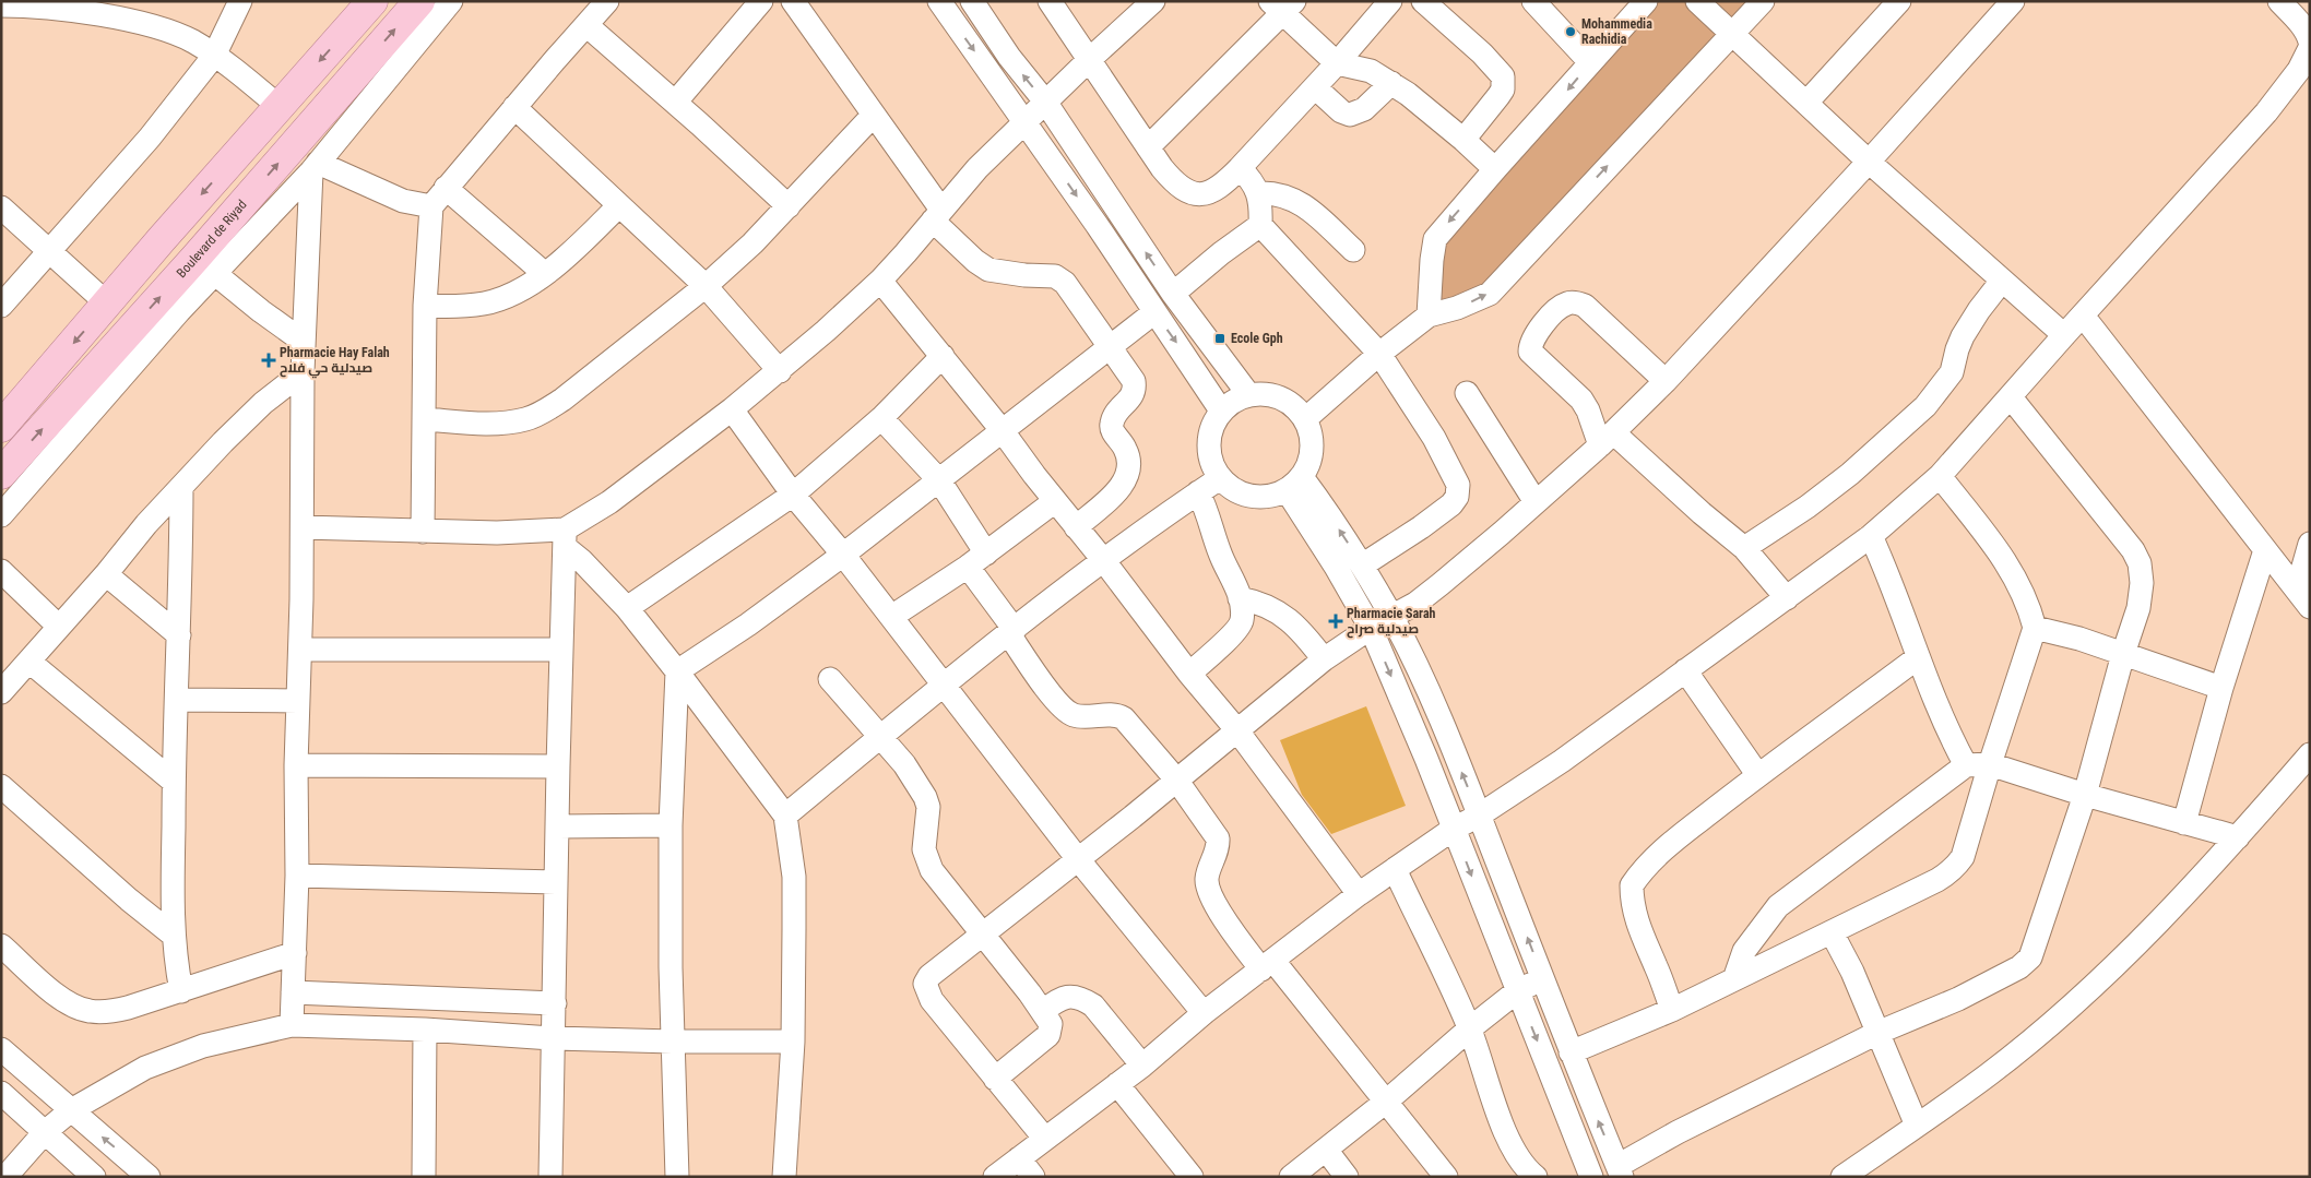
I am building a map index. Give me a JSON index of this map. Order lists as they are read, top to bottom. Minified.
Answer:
{"streets":{"main road":["Boulevard de Riyad"]},"places":{"other":["Mohammedia Rachidia"],"transit":["Ecole Gph"],"health":["Pharmacie Hay Falah صيدلية حي فلاح","Pharmacie Sarah صيدلية صراح"]}}
